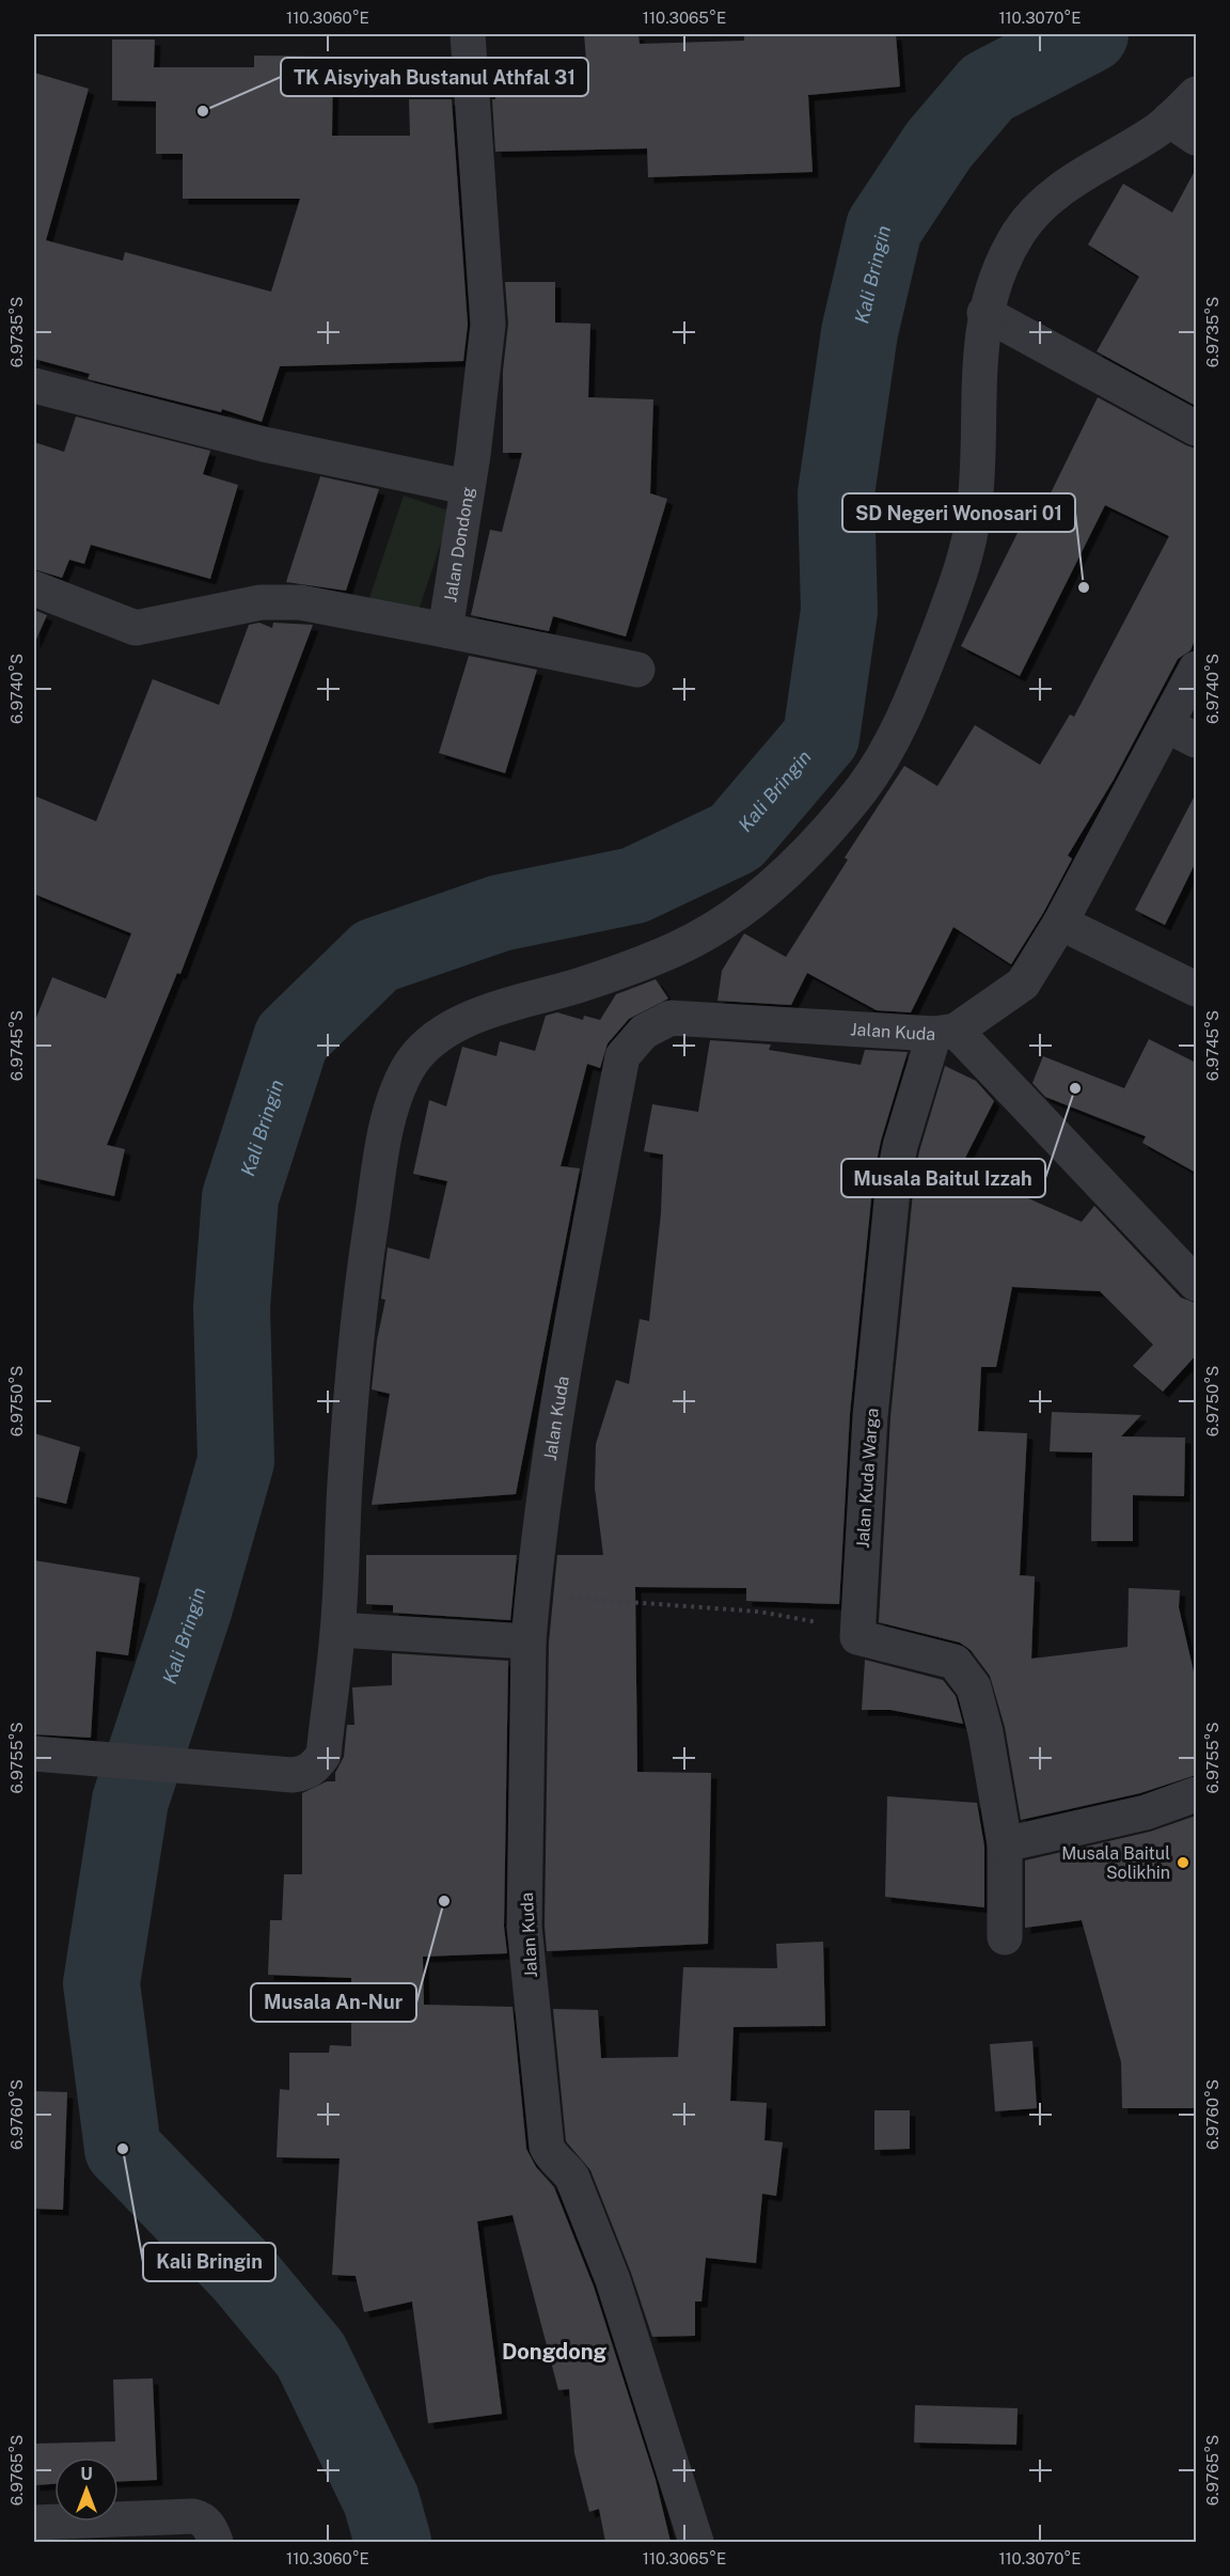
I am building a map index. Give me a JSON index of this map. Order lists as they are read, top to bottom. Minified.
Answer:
{"streets":{"street":["Jalan Dondong","Jalan Kuda","Jalan Kuda Warga"]},"crossings":[["Jalan Kuda","Jalan Kuda Warga"]],"districts":["Dongdong"],"water":["Kali Bringin"],"places":["TK Aisyiyah Bustanul Athfal 31","SD Negeri Wonosari 01","Musala Baitul Izzah","Musala Baitul Solikhin","Musala An-Nur","Kali Bringin"],"north":"top","coordinates":["110.3060°E","110.3065°E","110.3070°E","6.9735°S","6.9740°S","6.9745°S","6.9750°S","6.9755°S","6.9760°S","6.9765°S"]}
